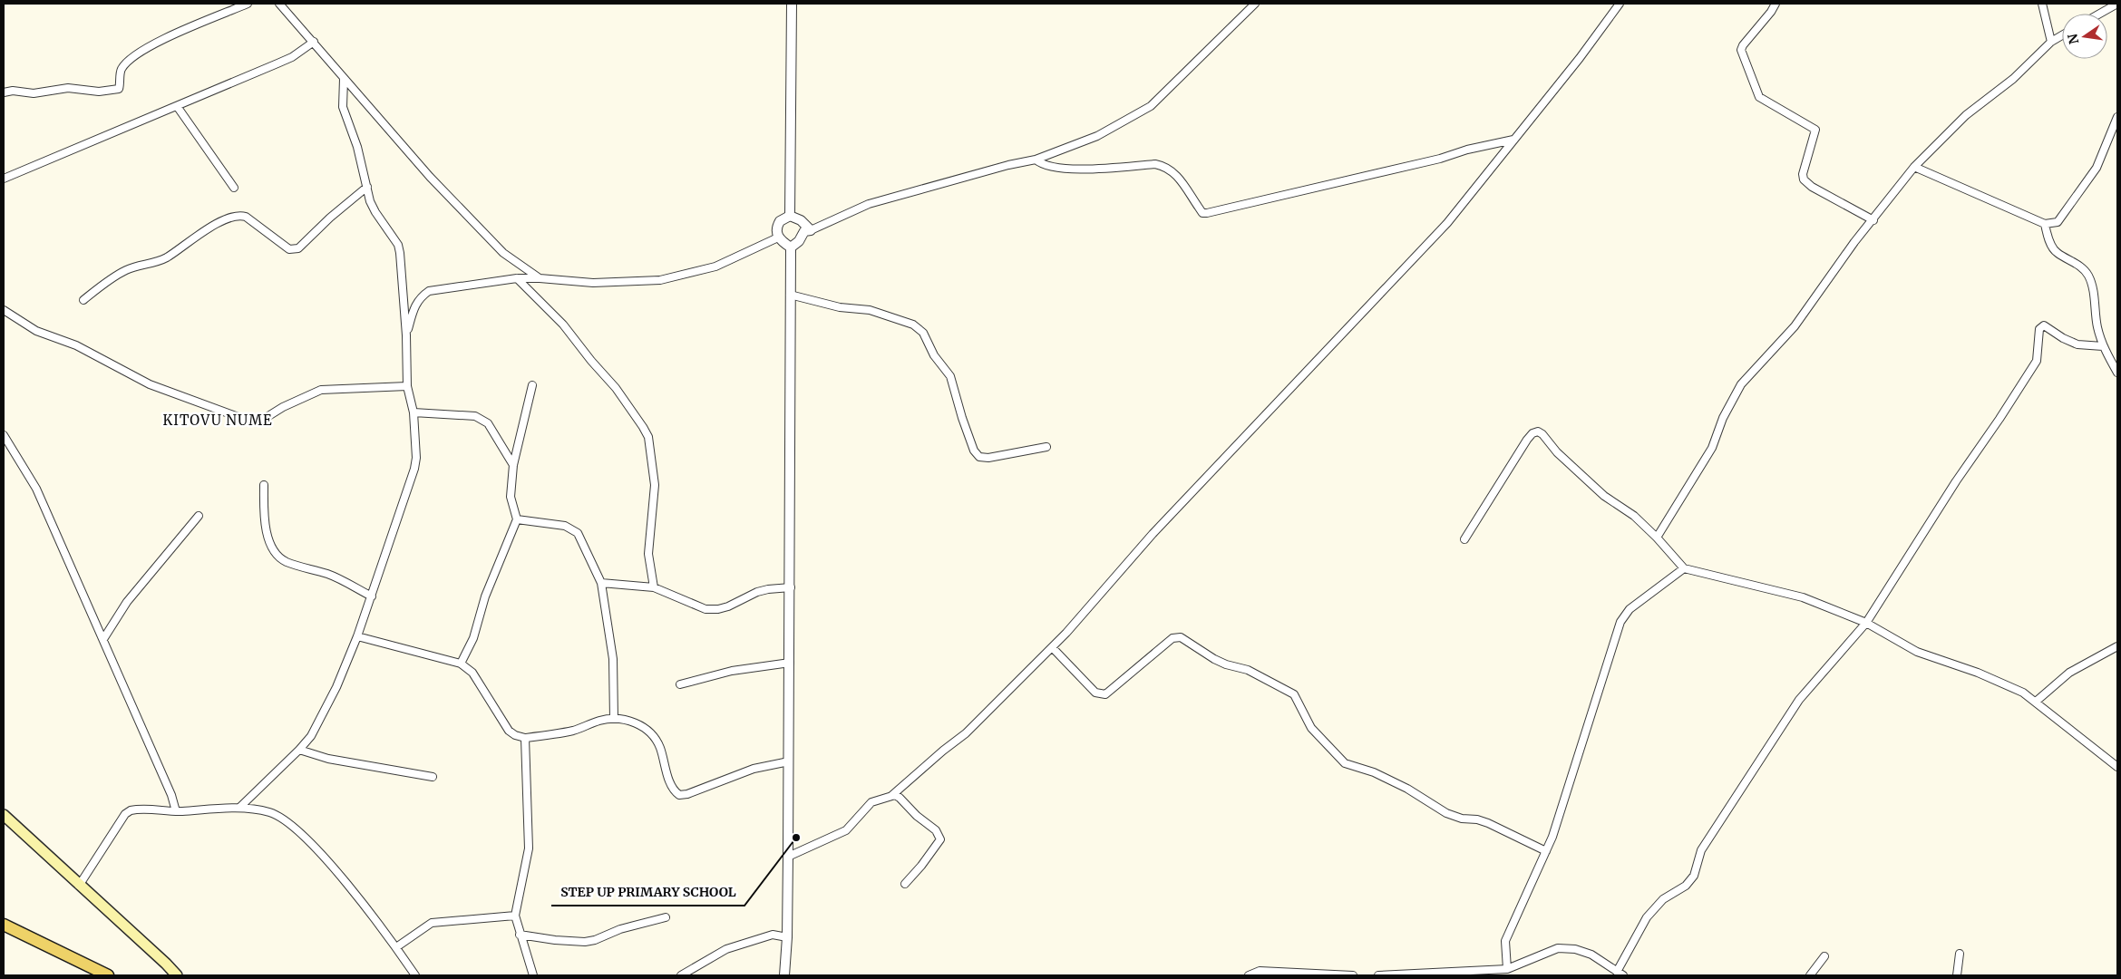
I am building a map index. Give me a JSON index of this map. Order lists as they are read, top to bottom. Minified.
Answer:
{"districts":["KITOVU NUME"],"places":["STEP UP PRIMARY SCHOOL"],"north":"left"}
